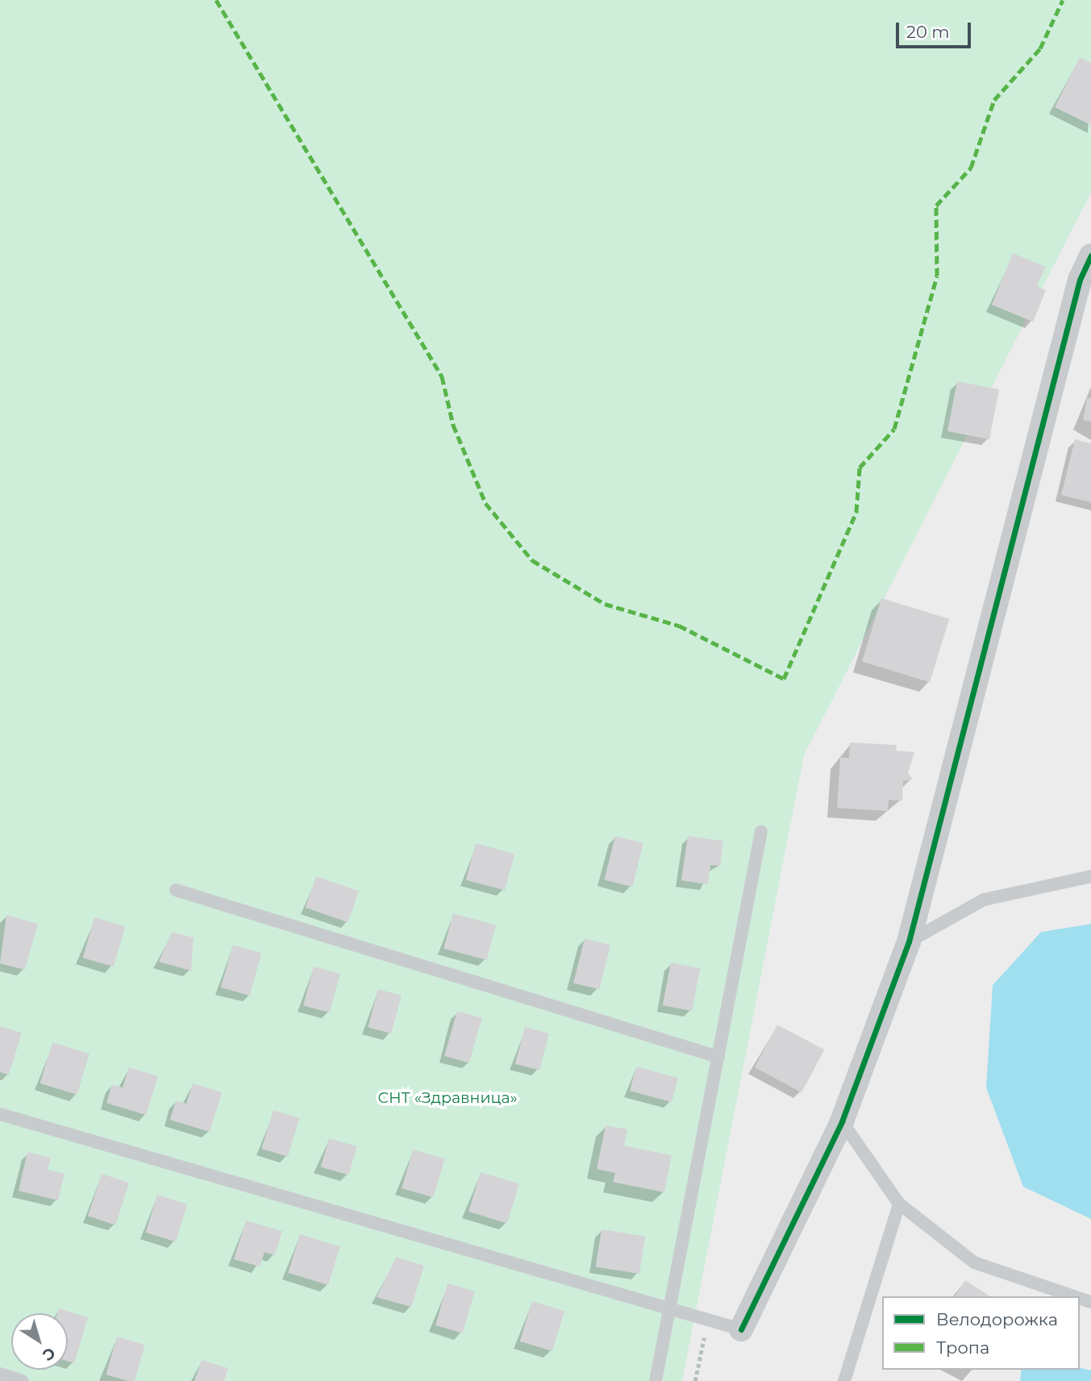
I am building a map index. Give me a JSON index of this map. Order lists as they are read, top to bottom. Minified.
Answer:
{"parks":["СНТ «Здравница»"],"legend":["Велодорожка","Тропа"],"scale_bar":"20 m","north":"bottom right"}
